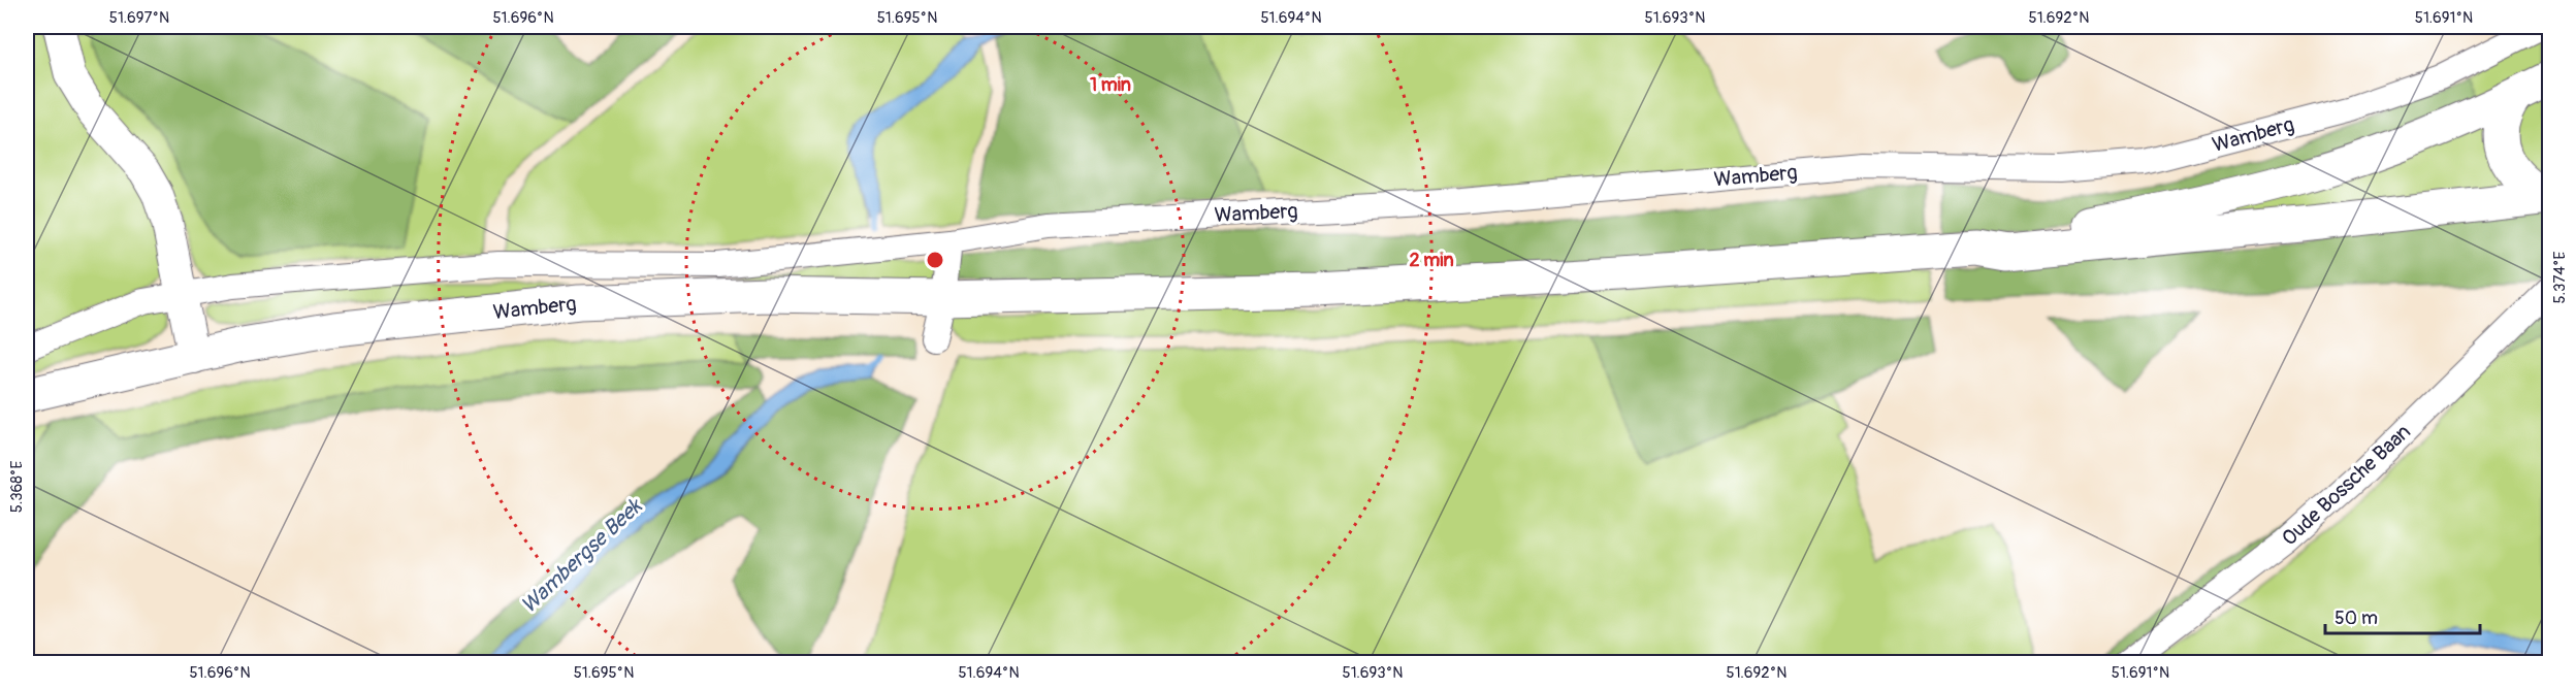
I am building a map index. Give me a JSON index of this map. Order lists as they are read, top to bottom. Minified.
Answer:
{"streets":{"main road":["Wamberg"],"street":["Oude Bossche Baan"]},"water":["Wambergse Beek"],"scale_bar":"50 m","coordinates":["51.697°N","51.696°N","51.695°N","51.694°N","51.693°N","51.692°N","51.691°N","5.374°E","5.368°E"],"rings":["1 min","2 min"]}
